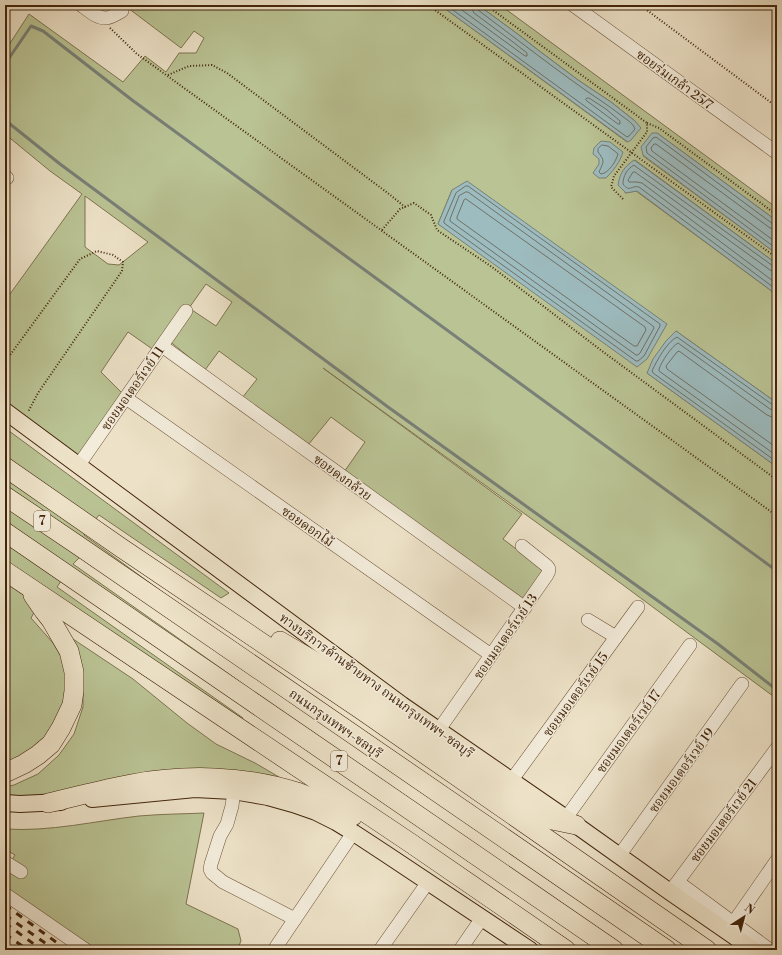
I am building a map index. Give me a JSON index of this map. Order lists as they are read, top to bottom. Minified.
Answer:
{"streets":{"highway":["7","ถนนกรุงเทพฯ-ชลบุรี"],"main road":["ทางบริการด้านซ้ายทาง ถนนกรุงเทพฯ-ชลบุรี"],"street":["ซอยร่มเกล้า 25/7","ซอยมอเตอร์เวย์ 11","ซอยดงกล้วย","ซอยดอกไม้","ซอยมอเตอร์เวย์ 13","ซอยมอเตอร์เวย์ 15","ซอยมอเตอร์เวย์ 17","ซอยมอเตอร์เวย์ 19","ซอยมอเตอร์เวย์ 21"]},"crossings":[["ซอยมอเตอร์เวย์ 11","ซอยดงกล้วย"],["ซอยมอเตอร์เวย์ 11","ซอยดอกไม้"],["ซอยมอเตอร์เวย์ 11","ทางบริการด้านซ้ายทาง ถนนกรุงเทพฯ-ชลบุรี"],["ซอยดงกล้วย","ซอยมอเตอร์เวย์ 13"],["ซอยดอกไม้","ซอยมอเตอร์เวย์ 13"],["ซอยมอเตอร์เวย์ 13","ทางบริการด้านซ้ายทาง ถนนกรุงเทพฯ-ชลบุรี"],["ทางบริการด้านซ้ายทาง ถนนกรุงเทพฯ-ชลบุรี","ซอยมอเตอร์เวย์ 15"],["ทางบริการด้านซ้ายทาง ถนนกรุงเทพฯ-ชลบุรี","ซอยมอเตอร์เวย์ 17"],["ทางบริการด้านซ้ายทาง ถนนกรุงเทพฯ-ชลบุรี","ซอยมอเตอร์เวย์ 19"],["ทางบริการด้านซ้ายทาง ถนนกรุงเทพฯ-ชลบุรี","ซอยมอเตอร์เวย์ 21"]],"north":"top right"}
